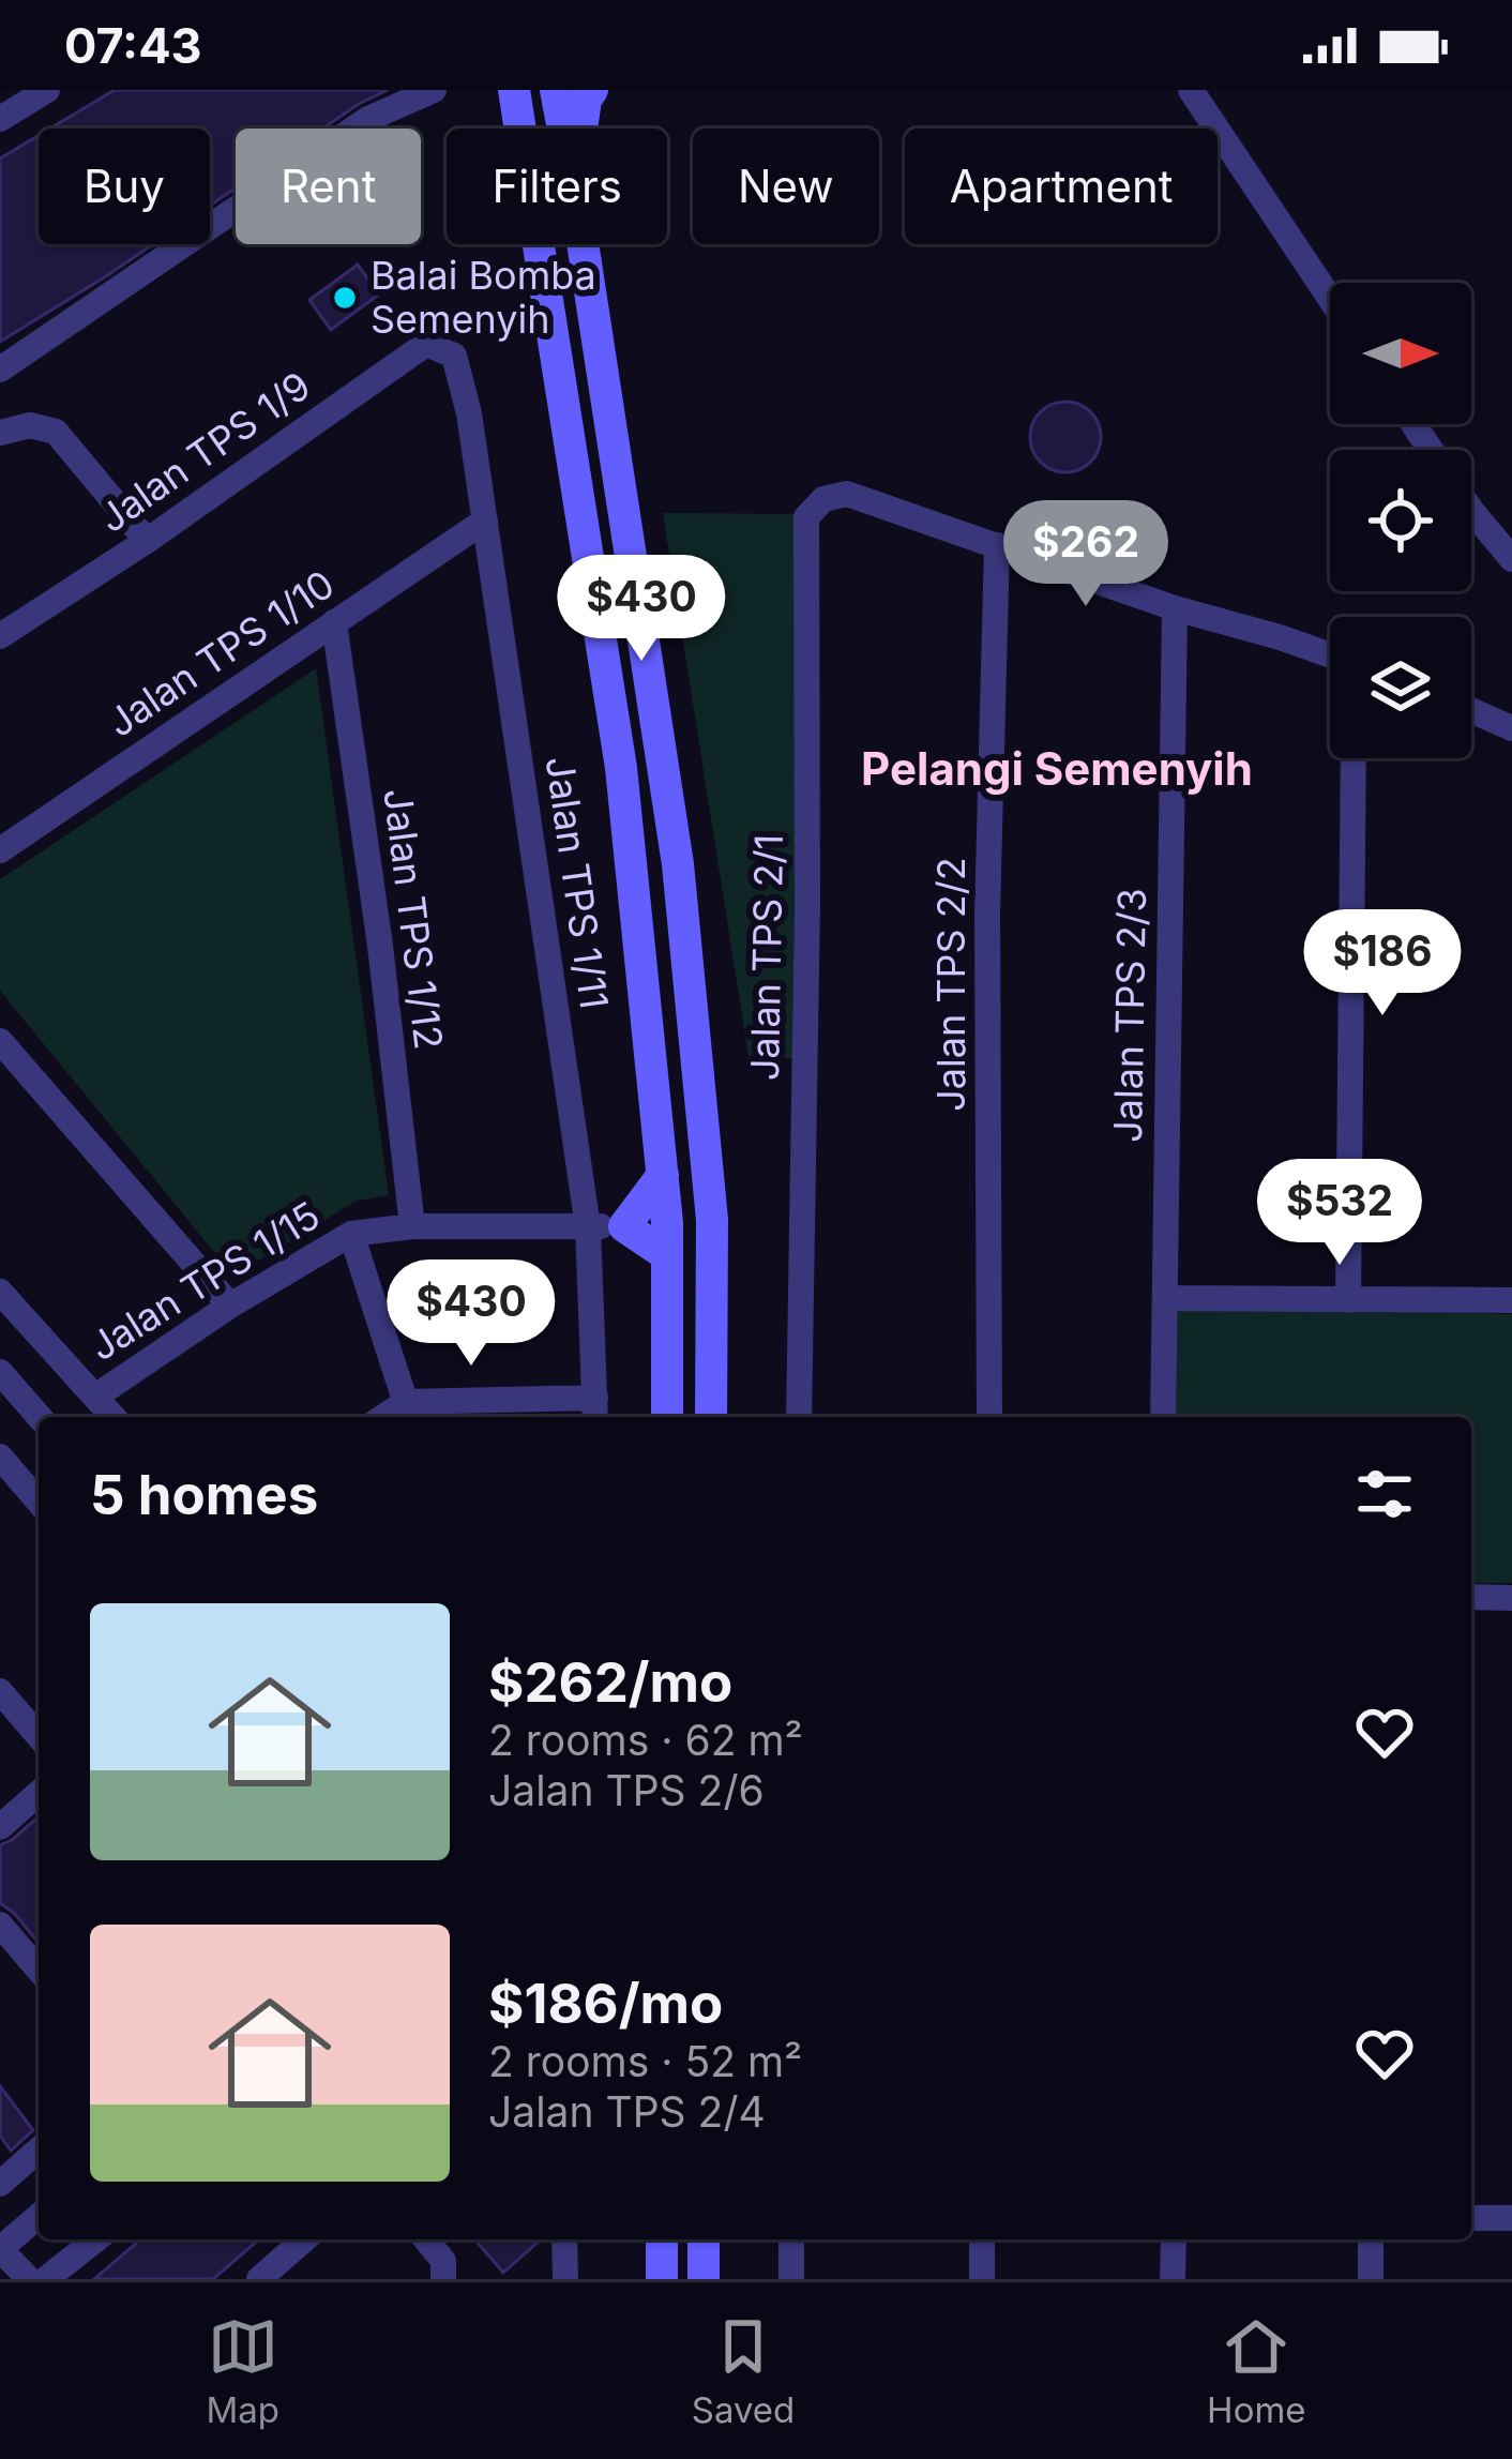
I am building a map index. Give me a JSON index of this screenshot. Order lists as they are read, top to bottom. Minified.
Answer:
{"streets":{"street":["Jalan TPS 1/9","Jalan TPS 1/10","Jalan TPS 1/11","Jalan TPS 1/12","Jalan TPS 2/1","Jalan TPS 2/2","Jalan TPS 2/3","Jalan TPS 1/15"]},"crossings":[["Jalan TPS 1/9","Jalan TPS 1/11"],["Jalan TPS 1/10","Jalan TPS 1/11"],["Jalan TPS 1/10","Jalan TPS 1/12"],["Jalan TPS 1/11","Jalan TPS 1/15"],["Jalan TPS 1/12","Jalan TPS 1/15"],["Jalan TPS 2/1","Jalan TPS 2/2"]],"districts":["Pelangi Semenyih"],"places":["Balai Bomba Semenyih"],"north":"right","page":{"status":"07:43","chip":["Buy","Rent","Filters","New","Apartment"],"price":["$262","$430","$186","$532","$430"],"heading":"5 homes","list":[{"name":"$262/mo","note":"2 rooms · 62 m² · Jalan TPS 2/6"},{"name":"$186/mo","note":"2 rooms · 52 m² · Jalan TPS 2/4"}],"tabs":["Map","Saved","Home"]}}
